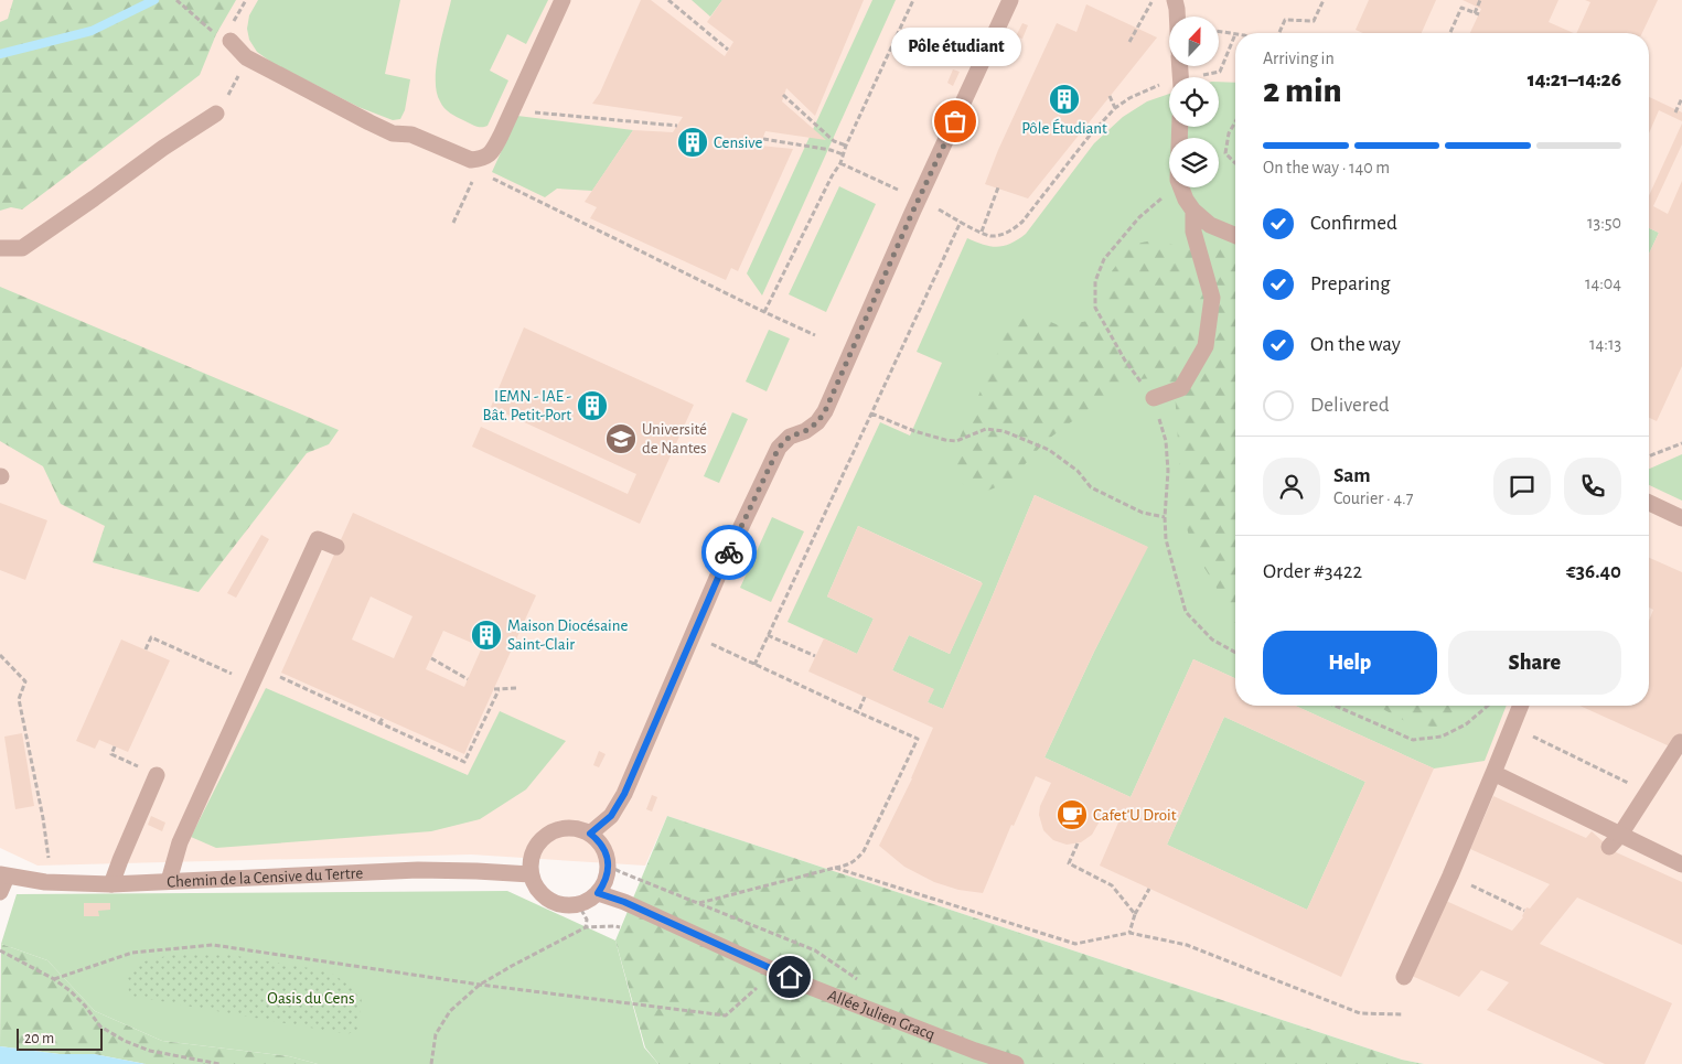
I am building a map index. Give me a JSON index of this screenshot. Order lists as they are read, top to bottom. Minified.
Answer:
{"streets":{"street":["Chemin de la Censive du Tertre","Allée Julien Gracq"]},"crossings":[["Chemin de la Censive du Tertre","Allée Julien Gracq"]],"parks":["Oasis du Cens"],"places":{"building":["Pôle Étudiant","Censive","IEMN - IAE - Bât. Petit-Port","Maison Diocésaine Saint-Clair"],"other":["Pôle étudiant"],"school or university":["Université de Nantes"],"cafe":["Cafet'U Droit"]},"scale_bar":"20 m","north":"top","page":{"bubble":"Pôle étudiant","heading":["2 min","Arriving in","14:21–14:26"],"panel":["Sam","Courier · 4.7","Order #3422","€36.40"],"bar":"On the way · 140 m","list":[["Confirmed","13:50"],["Preparing","14:04"],["On the way","14:13"],"Delivered"],"buttons":["Help","Share"],"scale":"20 m"}}
